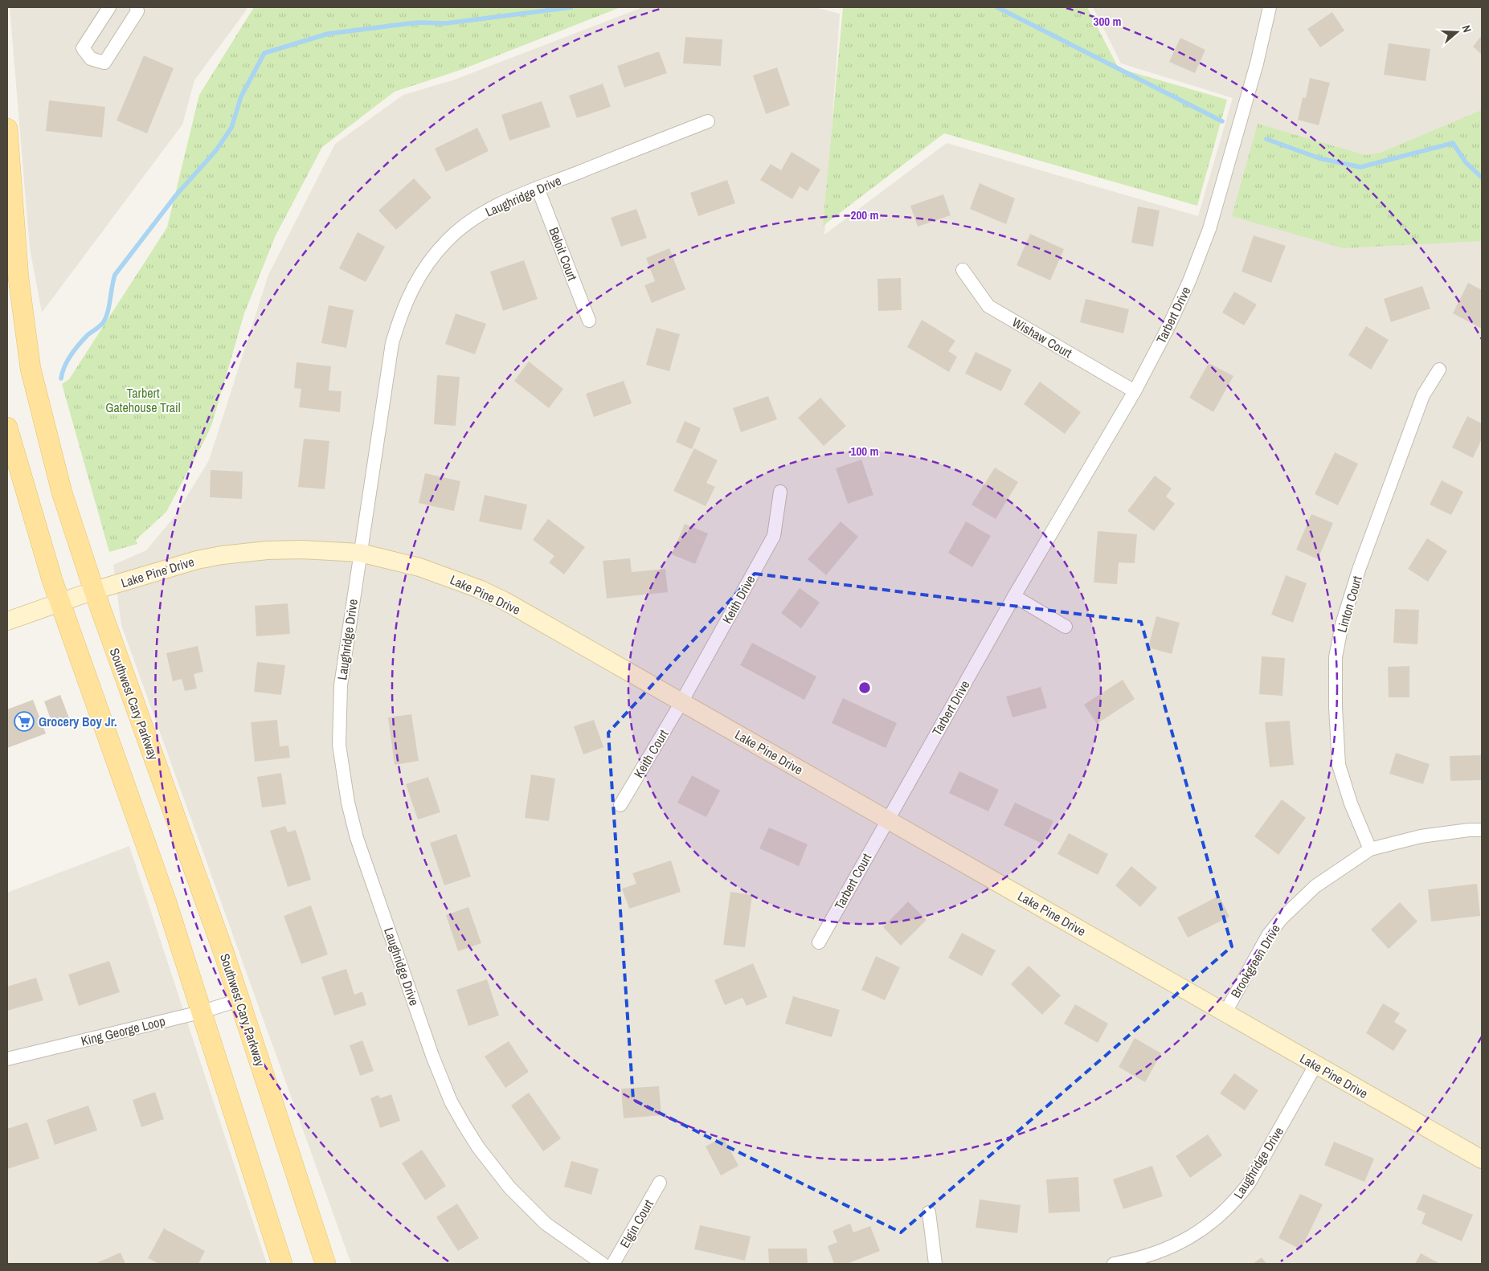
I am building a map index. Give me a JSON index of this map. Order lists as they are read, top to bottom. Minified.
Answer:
{"streets":{"main road":["Southwest Cary Parkway"],"street":["Laughridge Drive","Beloit Court","Tarbert Drive","Wishaw Court","Lake Pine Drive","Keith Drive","Linton Court","Keith Court","Tarbert Court","Brookgreen Drive","King George Loop","Elgin Court"]},"crossings":[["Laughridge Drive","Beloit Court"],["Laughridge Drive","Lake Pine Drive"],["Tarbert Drive","Wishaw Court"],["Tarbert Drive","Lake Pine Drive"],["Tarbert Drive","Tarbert Court"],["Lake Pine Drive","Keith Drive"],["Lake Pine Drive","Southwest Cary Parkway"],["Lake Pine Drive","Keith Court"],["Lake Pine Drive","Tarbert Court"],["Lake Pine Drive","Brookgreen Drive"],["Keith Drive","Keith Court"],["Linton Court","Brookgreen Drive"],["Southwest Cary Parkway","King George Loop"]],"parks":["Tarbert Gatehouse Trail"],"places":{"supermarket":["Grocery Boy Jr."]},"north":"right","rings":["300 m","200 m","100 m"]}
